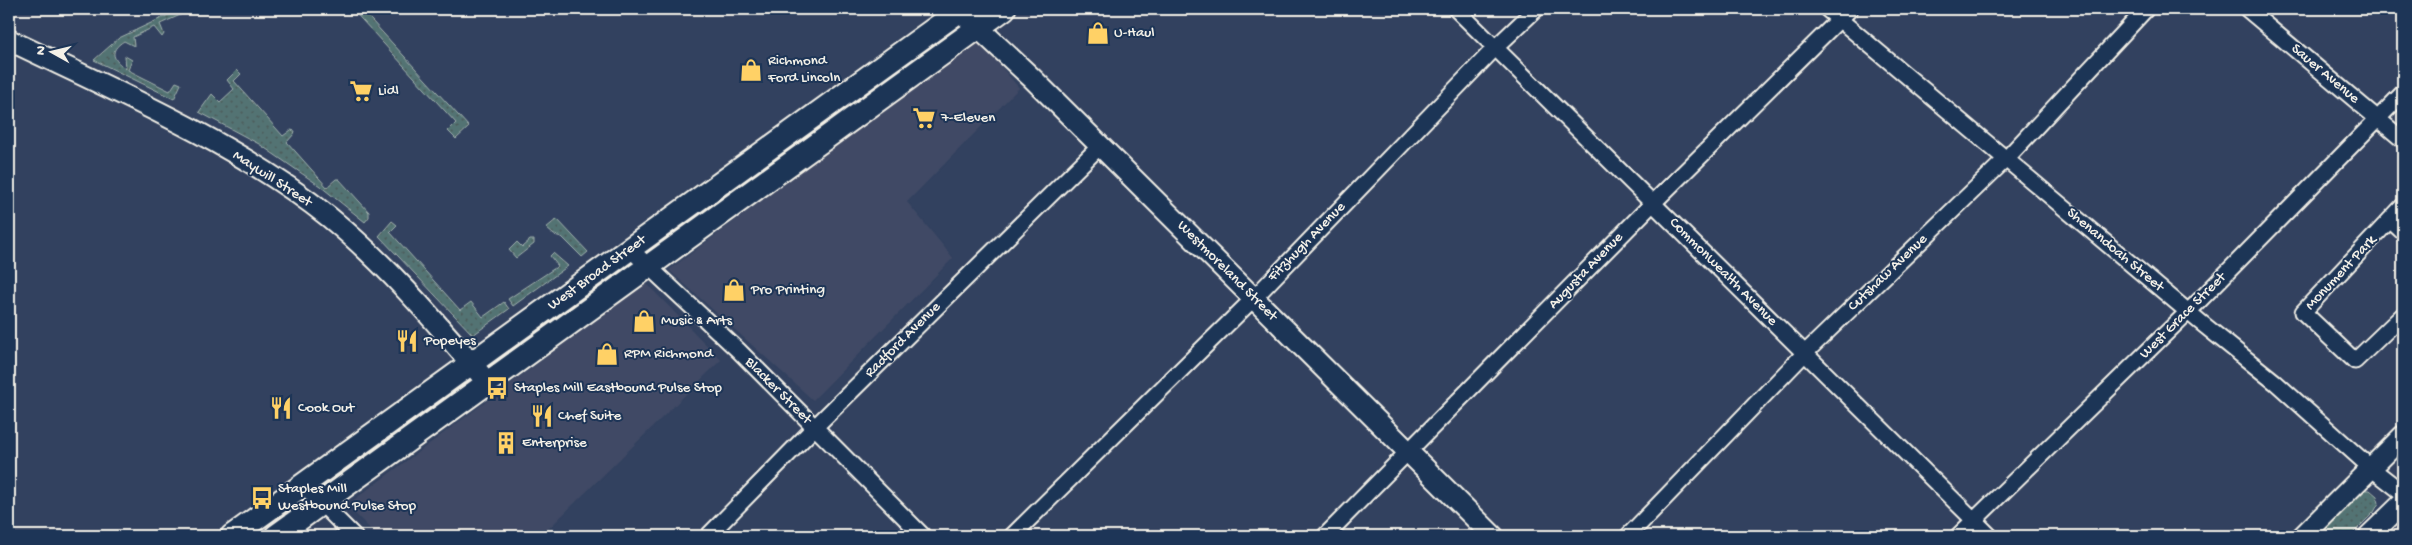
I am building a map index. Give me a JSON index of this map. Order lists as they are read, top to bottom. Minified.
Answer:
{"streets":{"main road":["West Broad Street"],"street":["Sauer Avenue","Maywill Street","Fitzhugh Avenue","Shenandoah Street","Westmoreland Street","Augusta Avenue","Commonwealth Avenue","Cutshaw Avenue","Monument Park","West Grace Street","Radford Avenue","Blacker Street"]},"crossings":[["Sauer Avenue","West Grace Street"],["Maywill Street","West Broad Street"],["Fitzhugh Avenue","Westmoreland Street"],["Fitzhugh Avenue","Commonwealth Avenue"],["Shenandoah Street","Augusta Avenue"],["Shenandoah Street","Cutshaw Avenue"],["Shenandoah Street","West Grace Street"],["Westmoreland Street","Augusta Avenue"],["Westmoreland Street","West Broad Street"],["Westmoreland Street","Radford Avenue"],["Augusta Avenue","Commonwealth Avenue"],["Commonwealth Avenue","Cutshaw Avenue"],["Commonwealth Avenue","West Grace Street"],["West Broad Street","Blacker Street"],["Radford Avenue","Blacker Street"]],"places":{"shop":["U-Haul","Richmond Ford Lincoln","Pro Printing","Music & Arts","RPM Richmond"],"supermarket":["Lidl","7-Eleven"],"restaurant":["Popeyes","Cook Out","Chef Suite"],"bus stop":["Staples Mill Eastbound Pulse Stop","Staples Mill Westbound Pulse Stop"],"building":["Enterprise"]},"north":"left"}
